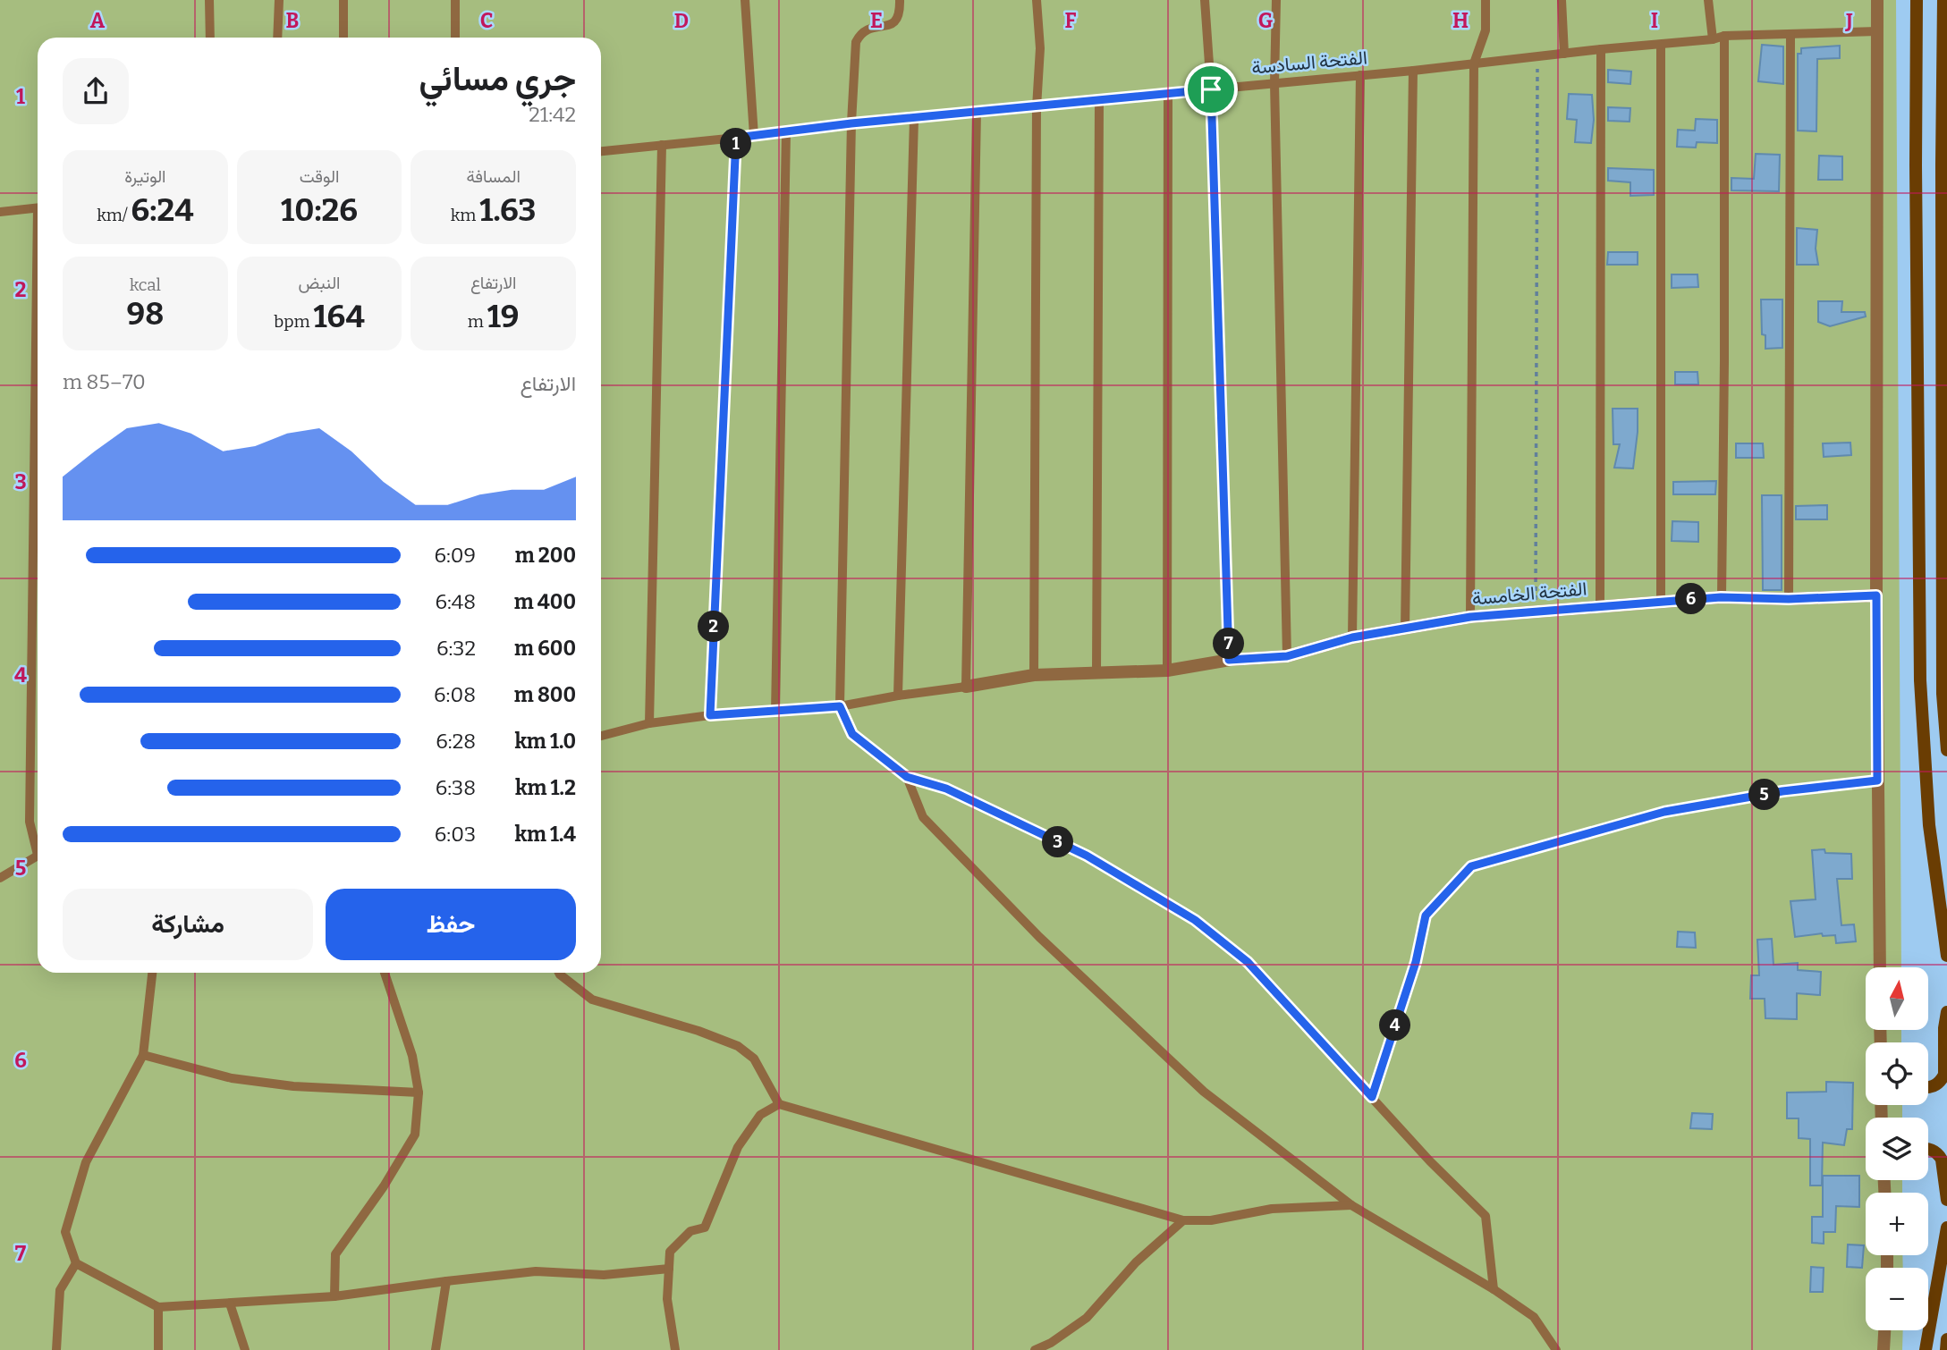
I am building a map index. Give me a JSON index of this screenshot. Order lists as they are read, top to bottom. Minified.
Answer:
{"streets":{"street":["الفتحة الخامسة"],"lane":["الفتحة السادسة"]},"north":"top","page":{"heading":["جري مسائي","21:42"],"pins":["1","6","2","7","5","3","4"],"stats":[["المسافة","1.63 km"],["الوقت","10:26"],["الوتيرة","6:24 /km"],["الارتفاع","19 m"],["النبض","164 bpm"],["kcal","98"]],"chart":["الارتفاع","70–85 m"],"list":[{"name":"200 m","note":"6:09"},{"name":"400 m","note":"6:48"},{"name":"600 m","note":"6:32"},{"name":"800 m","note":"6:08"},{"name":"1.0 km","note":"6:28"},{"name":"1.2 km","note":"6:38"},{"name":"1.4 km","note":"6:03"}],"buttons":["حفظ","مشاركة"],"map_buttons":["+","−"]},"grid":{"columns":["A","B","C","D","E","F","G","H","I","J"],"rows":["1","2","3","4","5","6","7"]}}
